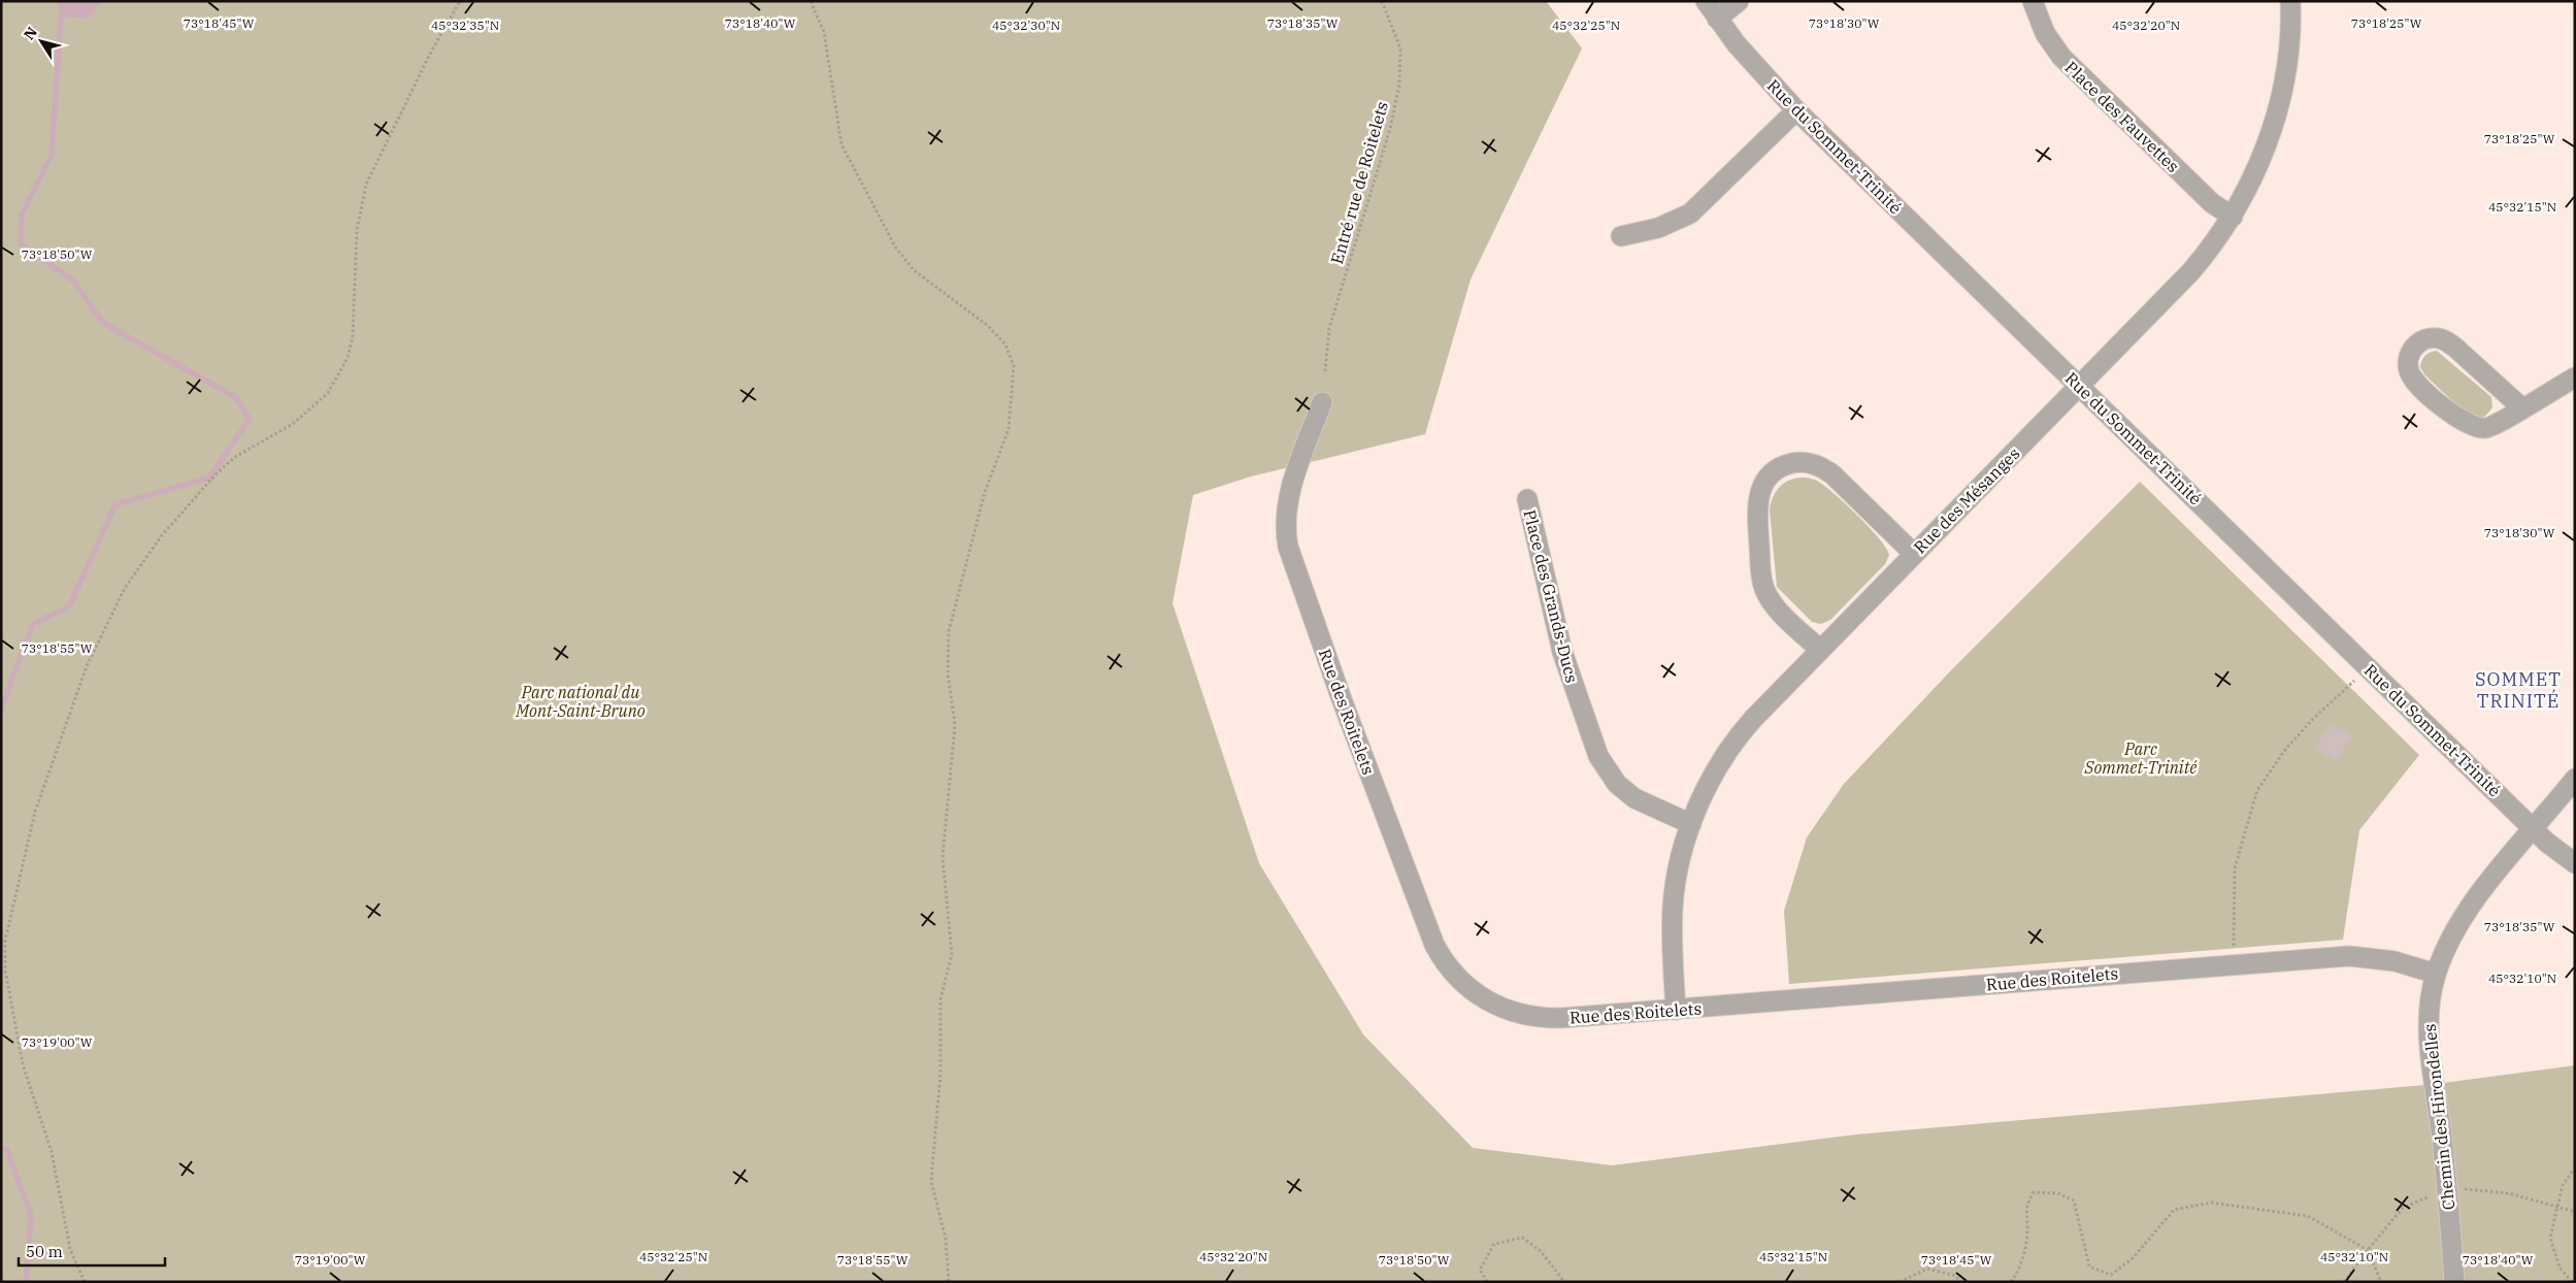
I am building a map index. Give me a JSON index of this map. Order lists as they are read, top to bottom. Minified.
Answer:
{"streets":{"street":["Place des Fauvettes","Rue du Sommet-Trinité","Rue des Mésanges","Place des Grands-Ducs","Rue des Roitelets","Chemin des Hirondelles"],"path":["Entré rue de Roitelets"]},"crossings":[["Place des Fauvettes","Rue des Mésanges"],["Rue du Sommet-Trinité","Rue des Mésanges"],["Rue du Sommet-Trinité","Chemin des Hirondelles"],["Rue des Mésanges","Place des Grands-Ducs"],["Rue des Mésanges","Rue des Roitelets"],["Rue des Roitelets","Chemin des Hirondelles"]],"districts":["SOMMET TRINITÉ"],"parks":["Parc national du Mont-Saint-Bruno","Parc Sommet-Trinité"],"scale_bar":"50 m","north":"top left","coordinates":["73°18'45\"W","73°18'40\"W","73°18'35\"W","73°18'30\"W","73°18'25\"W","45°32'35\"N","45°32'30\"N","45°32'25\"N","45°32'20\"N","45°32'15\"N","73°18'50\"W","73°18'55\"W","45°32'10\"N","73°19'00\"W"]}
